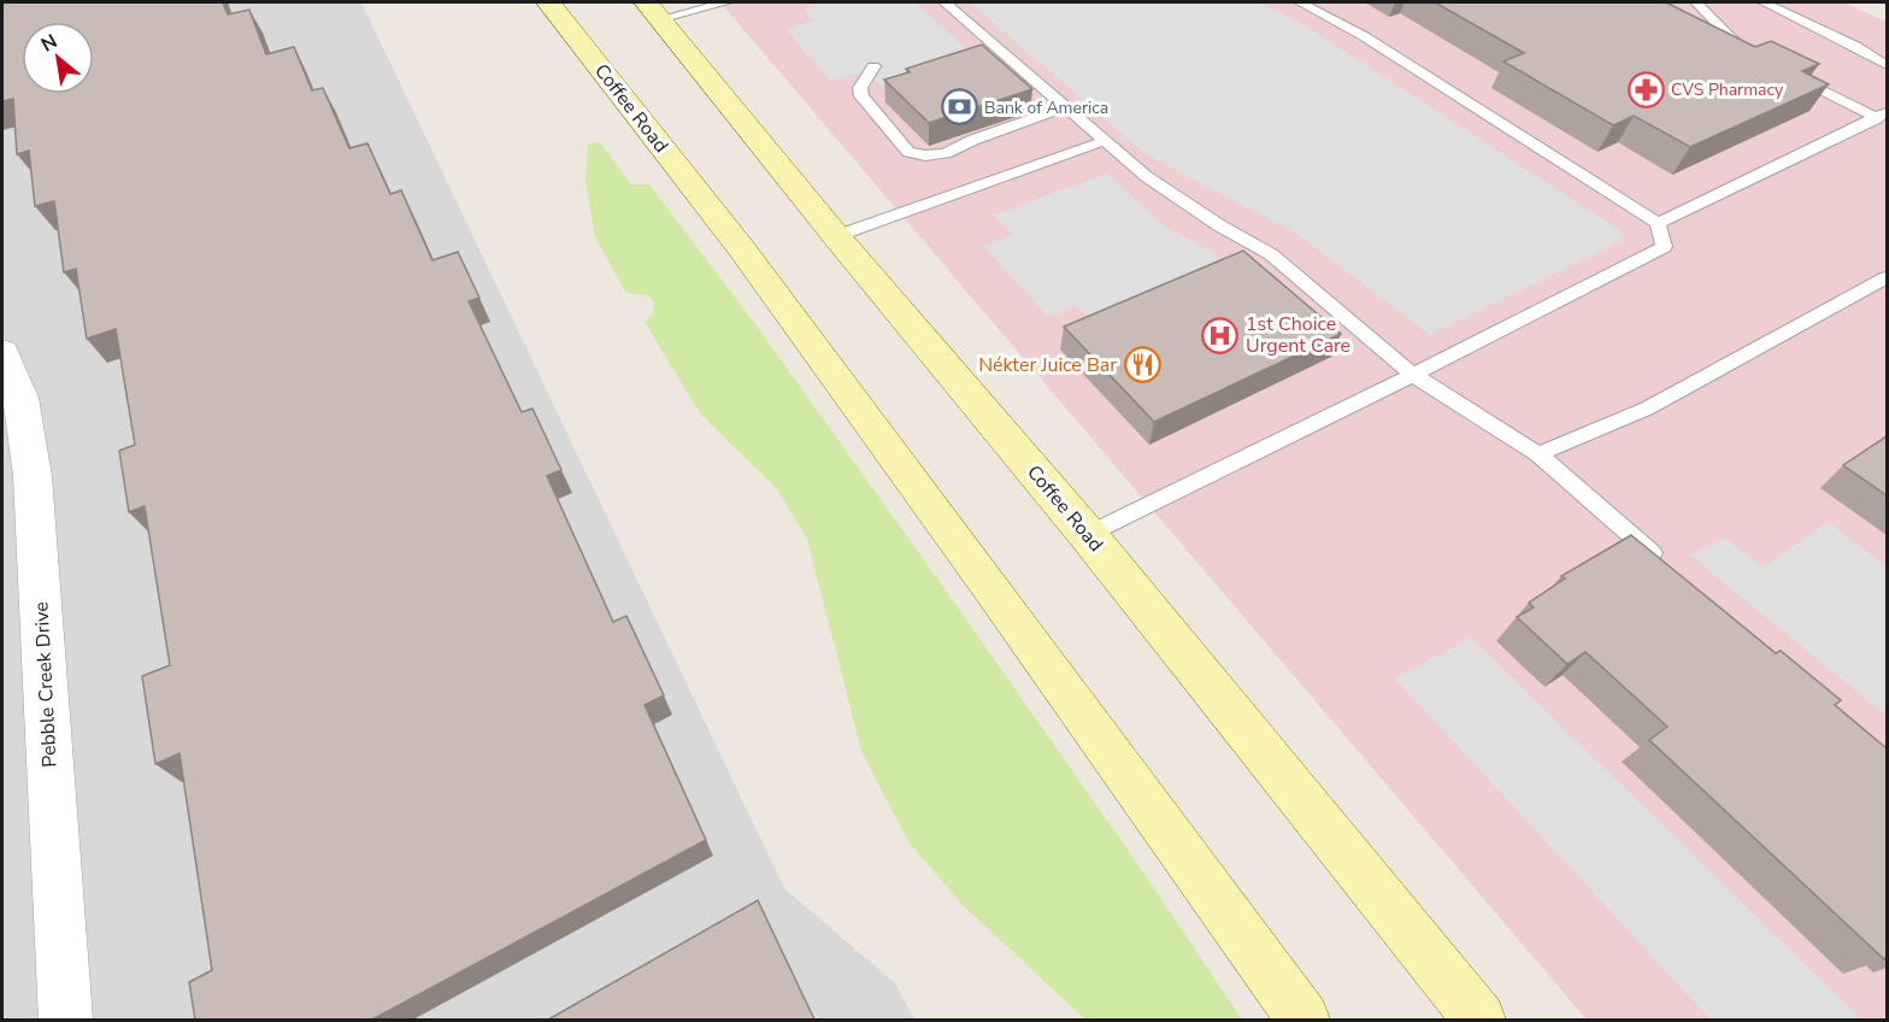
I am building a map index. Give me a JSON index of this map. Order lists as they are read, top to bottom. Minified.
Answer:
{"streets":{"main road":["Coffee Road"],"street":["Pebble Creek Drive"]},"places":{"pharmacy":["CVS Pharmacy"],"bank":["Bank of America"],"hospital":["1st Choice Urgent Care"],"restaurant":["Nékter Juice Bar"]},"north":"top left"}
